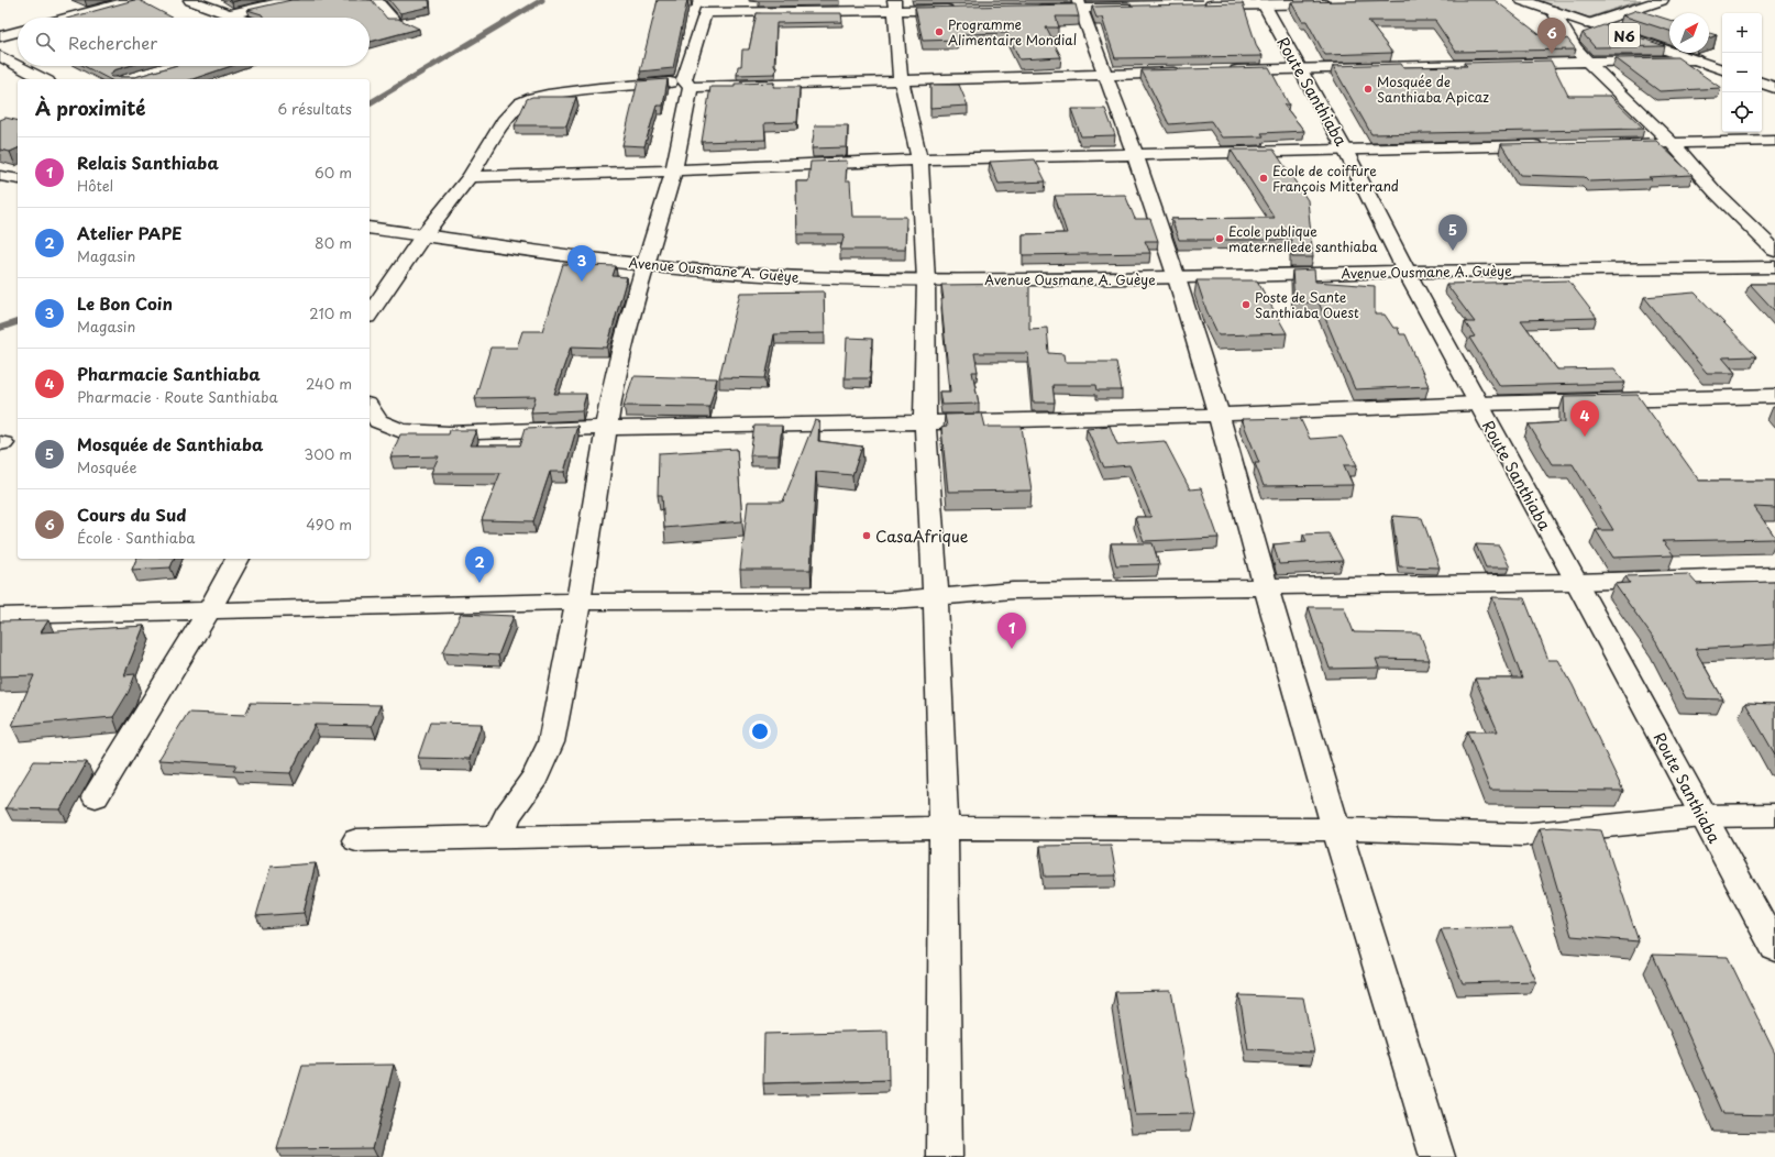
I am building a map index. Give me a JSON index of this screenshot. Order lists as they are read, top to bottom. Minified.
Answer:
{"streets":{"street":["N6","Route Santhiaba","Avenue Ousmane A. Guèye"]},"crossings":[["Route Santhiaba","Avenue Ousmane A. Guèye"]],"places":["Programme Alimentaire Mondial","Mosquée de Santhiaba Apicaz","Ecole de coiffure François Mitterrand","Ecole publique maternellede santhiaba","Poste de Sante Santhiaba Ouest","CasaAfrique"],"north":"top right","page":{"map_buttons":["+","−"],"pins":["6","5","3","4","2","1"],"search":"Rechercher","heading":["À proximité","6 résultats"],"list":[{"mark":"1","name":"Relais Santhiaba","note":"Hôtel","value":"60 m"},{"mark":"2","name":"Atelier PAPE","note":"Magasin","value":"80 m"},{"mark":"3","name":"Le Bon Coin","note":"Magasin","value":"210 m"},{"mark":"4","name":"Pharmacie Santhiaba","note":"Pharmacie · Route Santhiaba","value":"240 m"},{"mark":"5","name":"Mosquée de Santhiaba","note":"Mosquée","value":"300 m"},{"mark":"6","name":"Cours du Sud","note":"École · Santhiaba","value":"490 m"}]}}
